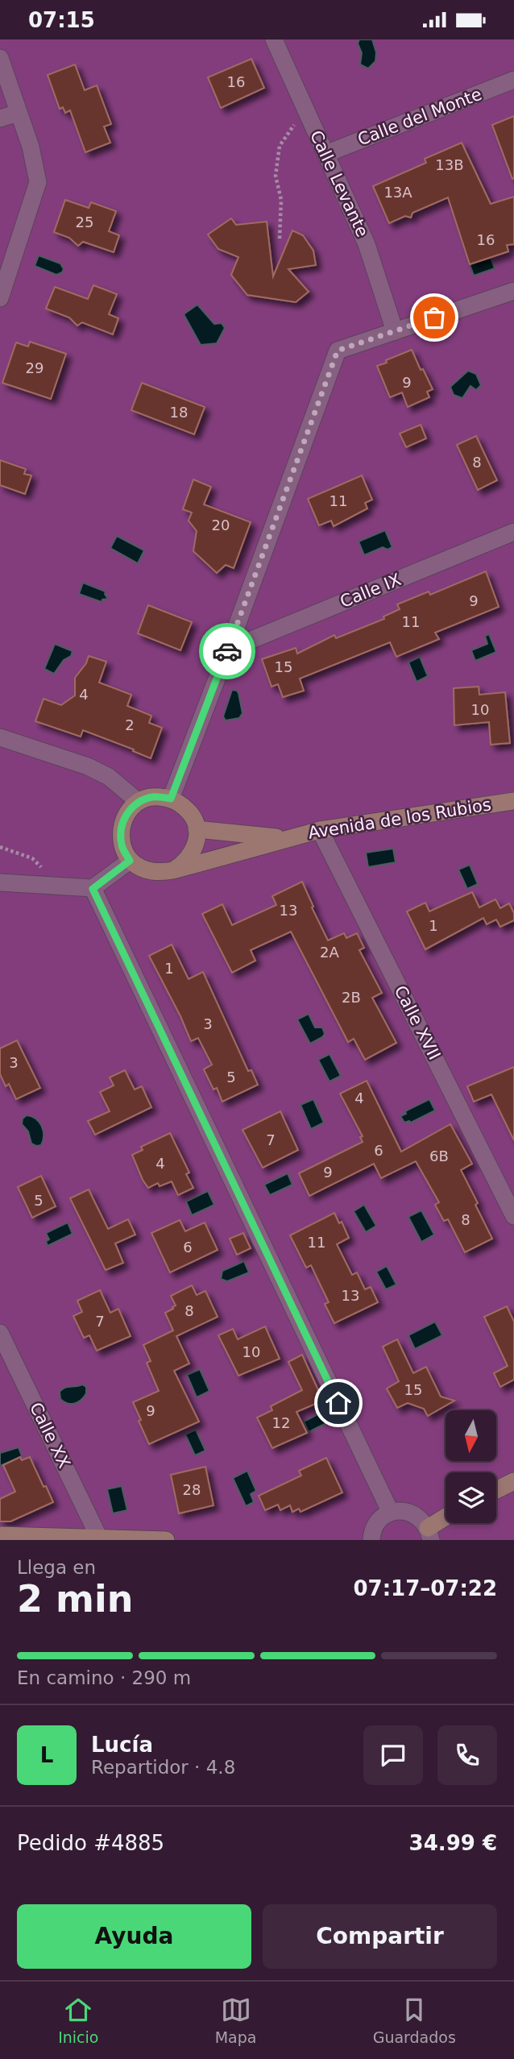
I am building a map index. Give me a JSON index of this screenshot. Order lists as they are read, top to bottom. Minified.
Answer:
{"streets":{"street":["Calle del Monte","Calle Levante","Calle IX","Avenida de los Rubios","Calle XVII","Calle XX"]},"crossings":[["Calle del Monte","Calle Levante"],["Avenida de los Rubios","Calle XVII"]],"house_numbers":["16","13B","13A","25","16","29","9","18","8","11","20","9","11","15","4","10","2","13","1","2A","1","2B","3","3","5","4","7","6","6B","4","9","5","8","11","6","13","8","7","10","15","9","12","28"],"north":"bottom","page":{"status":"07:15","heading":["2 min","Llega en","07:17–07:22"],"panel":["Lucía","Repartidor · 4.8","Pedido #4885","34.99 €"],"bar":"En camino · 290 m","round":"L","buttons":["Ayuda","Compartir"],"tabs":["Inicio","Mapa","Guardados"]}}
